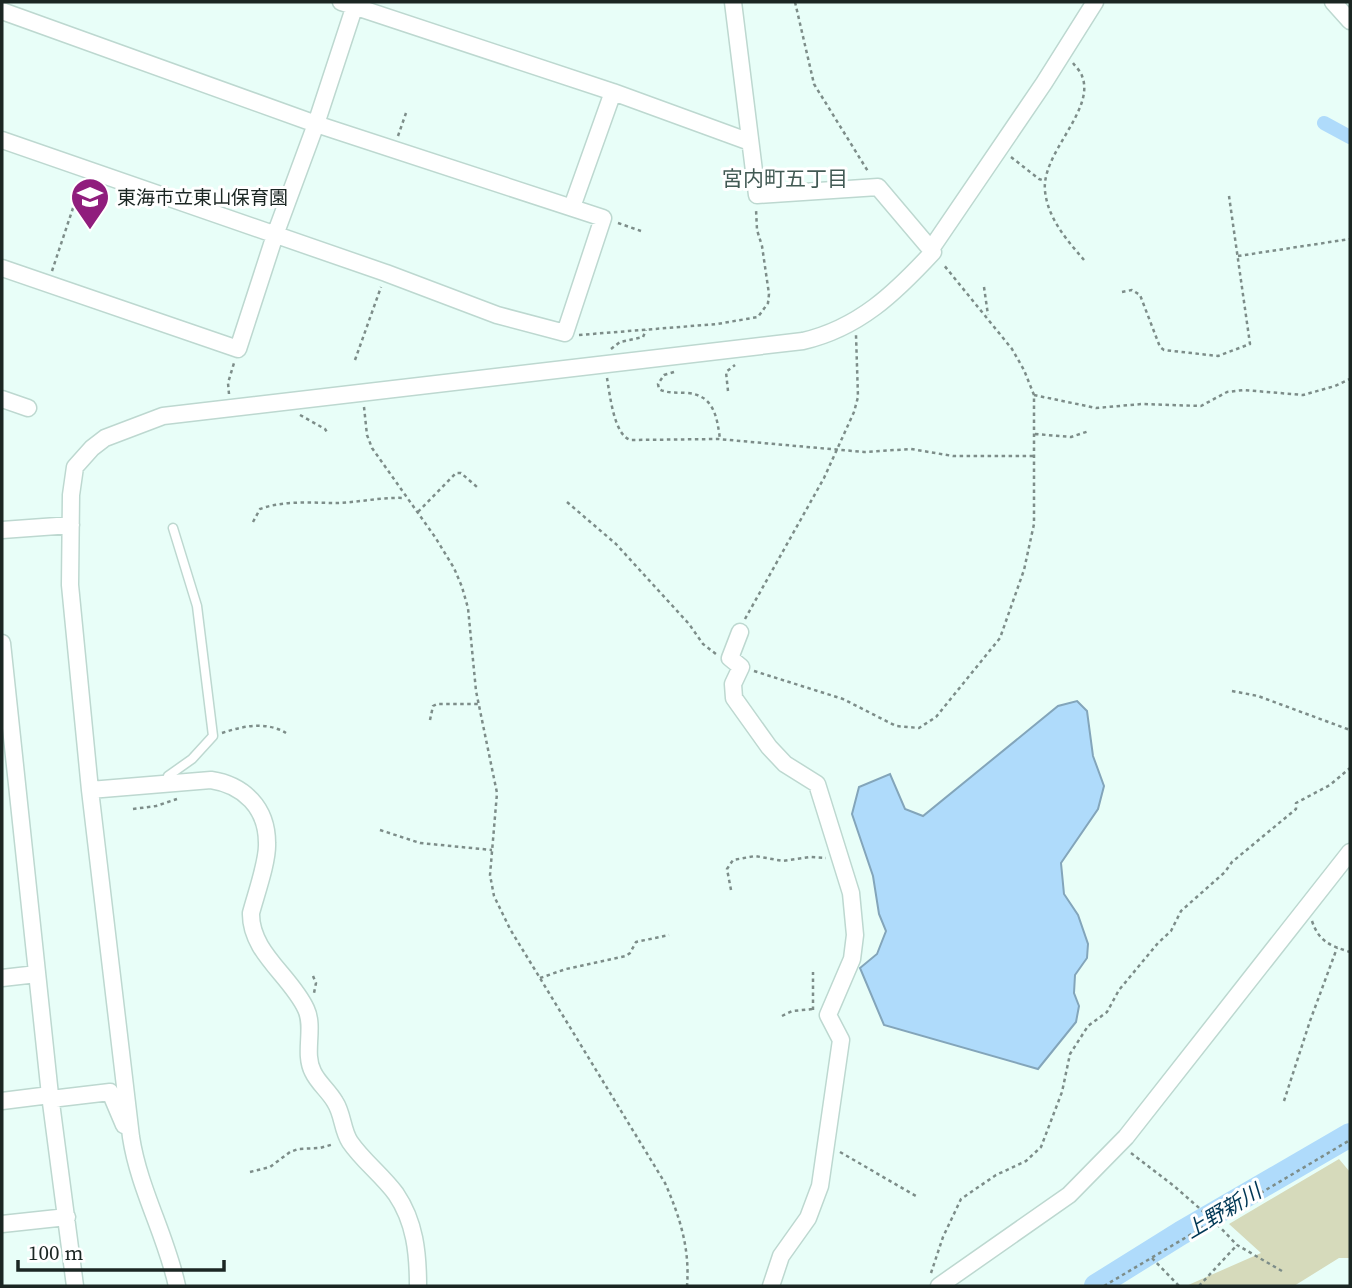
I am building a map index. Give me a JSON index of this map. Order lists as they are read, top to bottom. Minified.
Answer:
{"districts":["宮内町五丁目"],"water":["上野新川"],"places":{"school or university":["東海市立東山保育園"]},"scale_bar":"100 m"}
